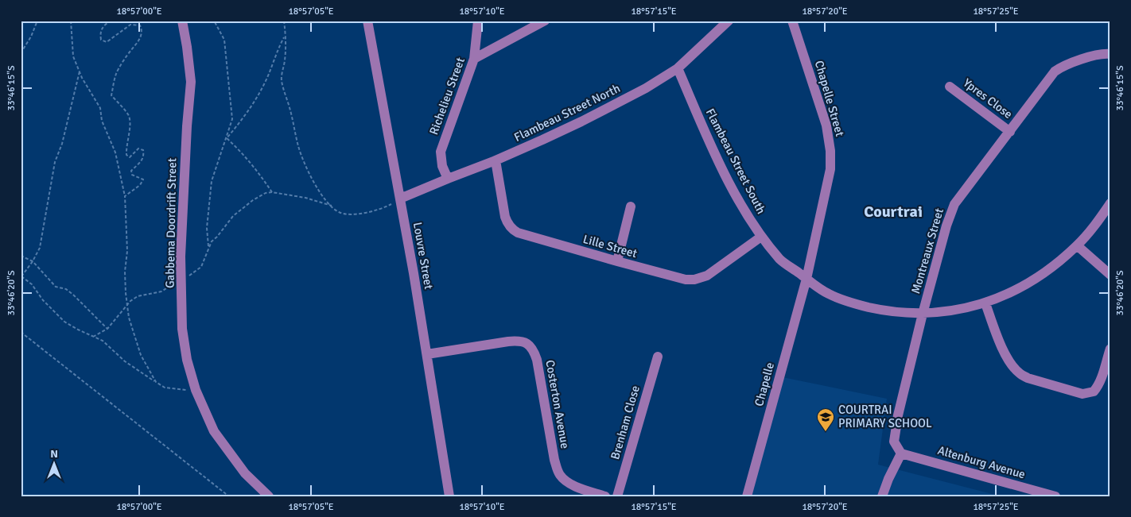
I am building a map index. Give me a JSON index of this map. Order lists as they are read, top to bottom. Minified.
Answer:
{"streets":{"street":["Richelieu Street","Chapelle Street","Ypres Close","Flambeau Street North","Flambeau Street South","Gabbema Doordrift Street","Lille Street","Montreaux Street","Louvre Street","Chapelle","Costerton Avenue","Brenham Close","Altenburg Avenue"]},"crossings":[["Richelieu Street","Flambeau Street North"],["Chapelle Street","Flambeau Street South"],["Chapelle Street","Chapelle"],["Ypres Close","Montreaux Street"],["Flambeau Street North","Flambeau Street South"],["Flambeau Street North","Lille Street"],["Flambeau Street North","Louvre Street"],["Flambeau Street South","Lille Street"],["Flambeau Street South","Montreaux Street"],["Flambeau Street South","Chapelle"],["Montreaux Street","Altenburg Avenue"],["Louvre Street","Costerton Avenue"]],"districts":["Courtrai"],"places":{"school or university":["COURTRAI PRIMARY SCHOOL"]},"north":"top","coordinates":["18°57'00\"E","18°57'05\"E","18°57'10\"E","18°57'15\"E","18°57'20\"E","18°57'25\"E","33°46'15\"S","33°46'20\"S"]}
